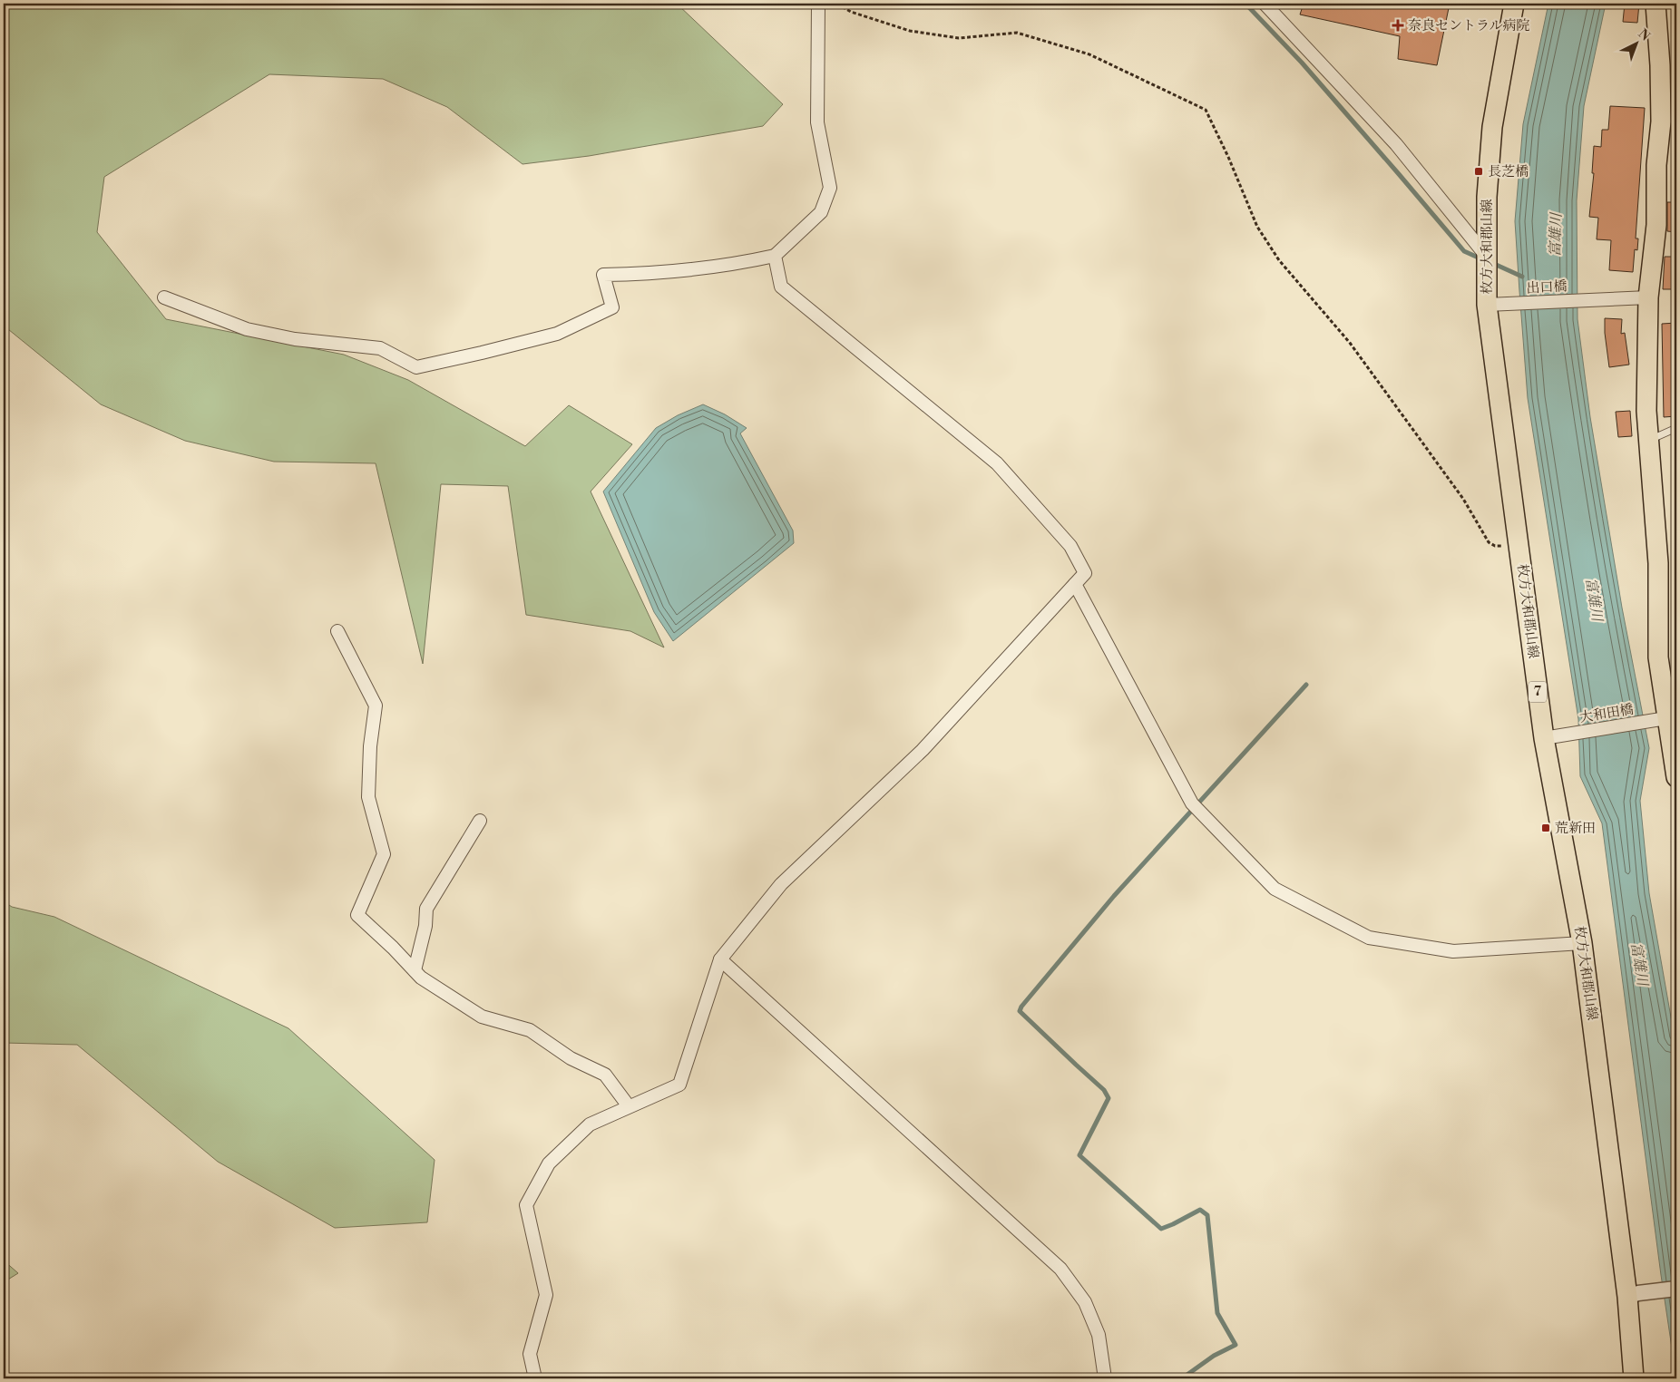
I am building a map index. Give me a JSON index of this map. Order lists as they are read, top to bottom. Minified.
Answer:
{"streets":{"main road":["枚方大和郡山線","7"],"street":["出口橋","大和田橋"]},"crossings":[["枚方大和郡山線","出口橋"],["枚方大和郡山線","大和田橋"]],"water":["富雄川"],"places":{"health":["奈良セントラル病院"],"transit":["長芝橋","荒新田"]},"north":"top right"}
